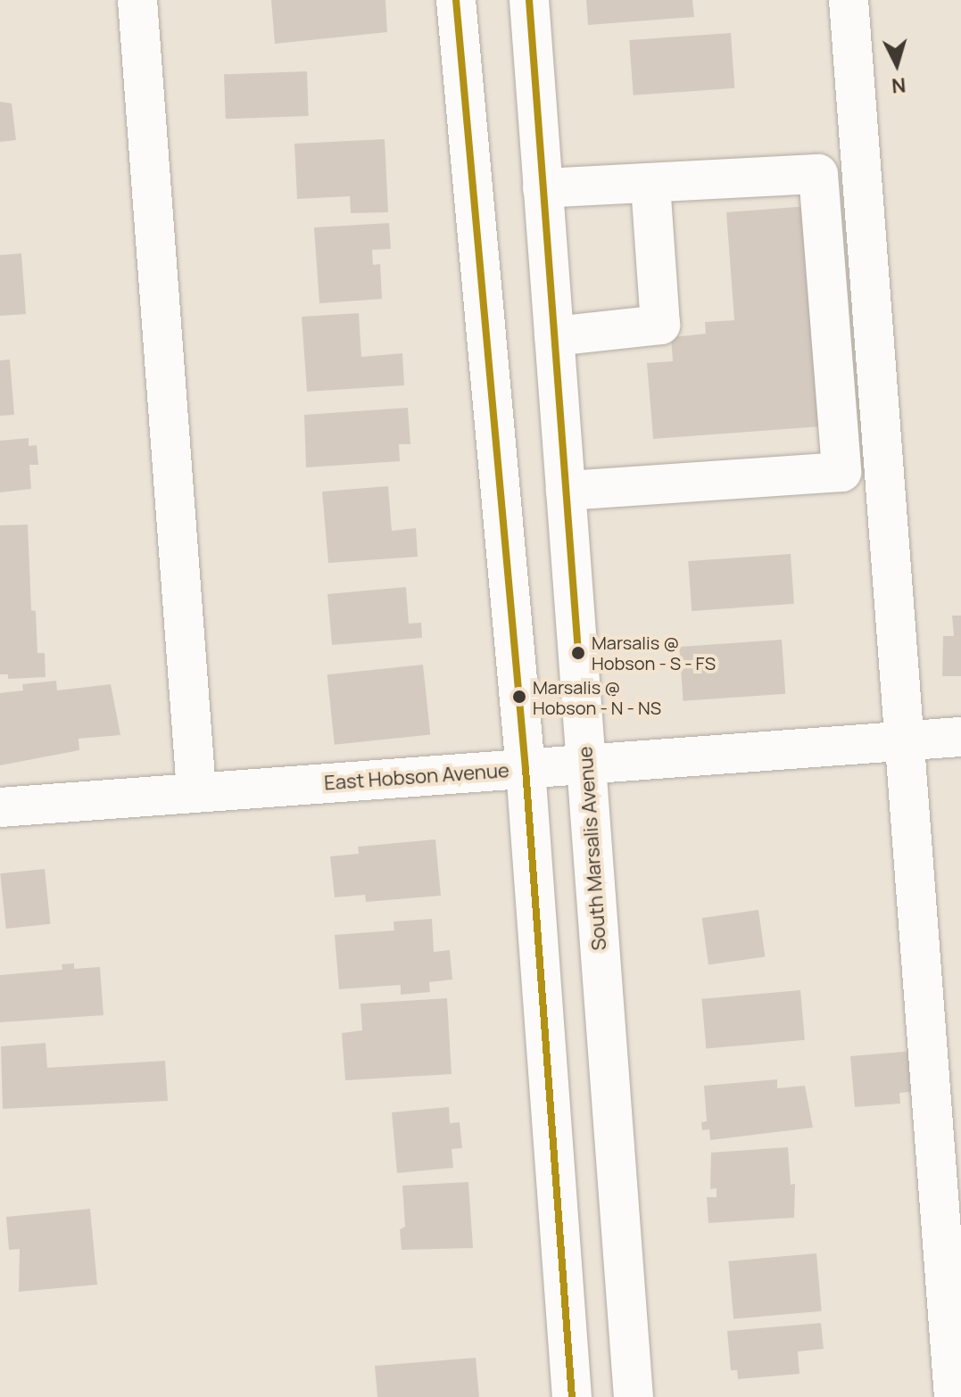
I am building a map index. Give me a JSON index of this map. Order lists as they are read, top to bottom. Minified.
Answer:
{"streets":{"main road":["East Hobson Avenue","South Marsalis Avenue"]},"crossings":[["East Hobson Avenue","South Marsalis Avenue"]],"places":["Marsalis @ Hobson - S - FS","Marsalis @ Hobson - N - NS"],"north":"bottom"}
